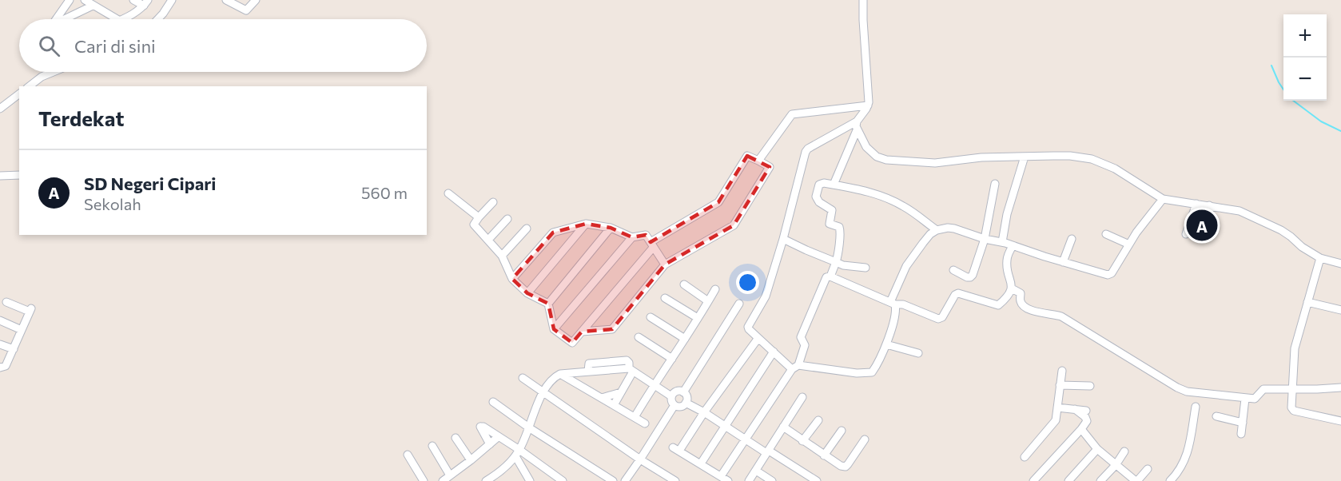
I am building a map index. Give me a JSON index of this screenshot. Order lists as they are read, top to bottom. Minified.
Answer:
{"page":{"map_buttons":["+","−"],"search":"Cari di sini","heading":"Terdekat","list":[{"mark":"A","name":"SD Negeri Cipari","note":"Sekolah","value":"560 m"}],"pins":"A"}}
